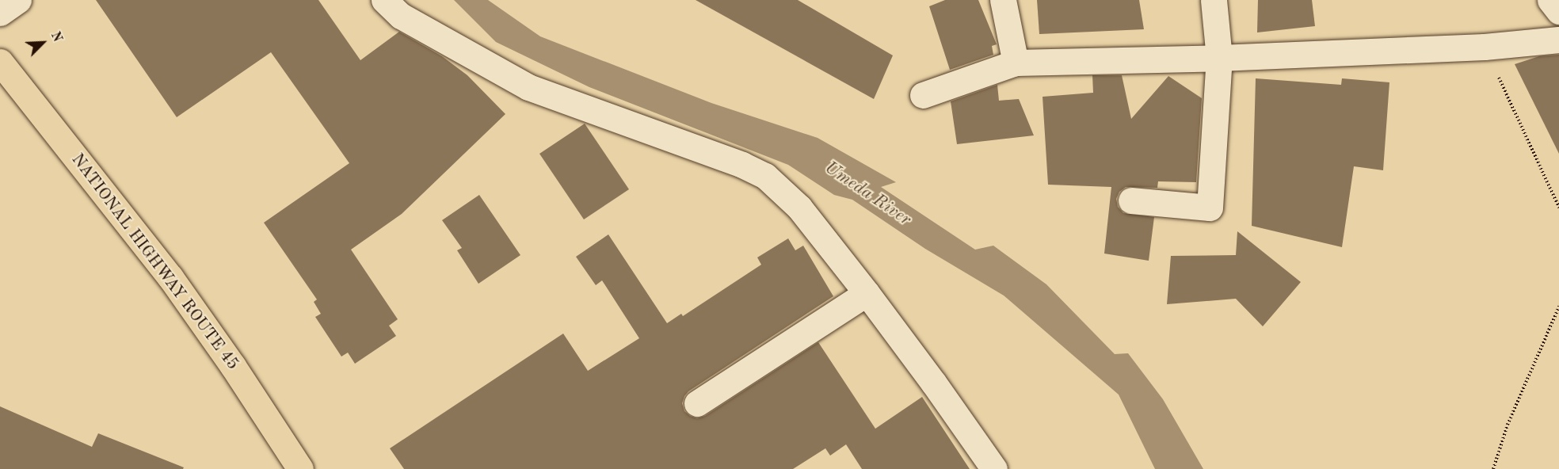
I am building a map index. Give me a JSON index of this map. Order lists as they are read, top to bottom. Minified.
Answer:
{"streets":{"highway":["NATIONAL HIGHWAY ROUTE 45"]},"water":["Umeda River"],"north":"top right"}
